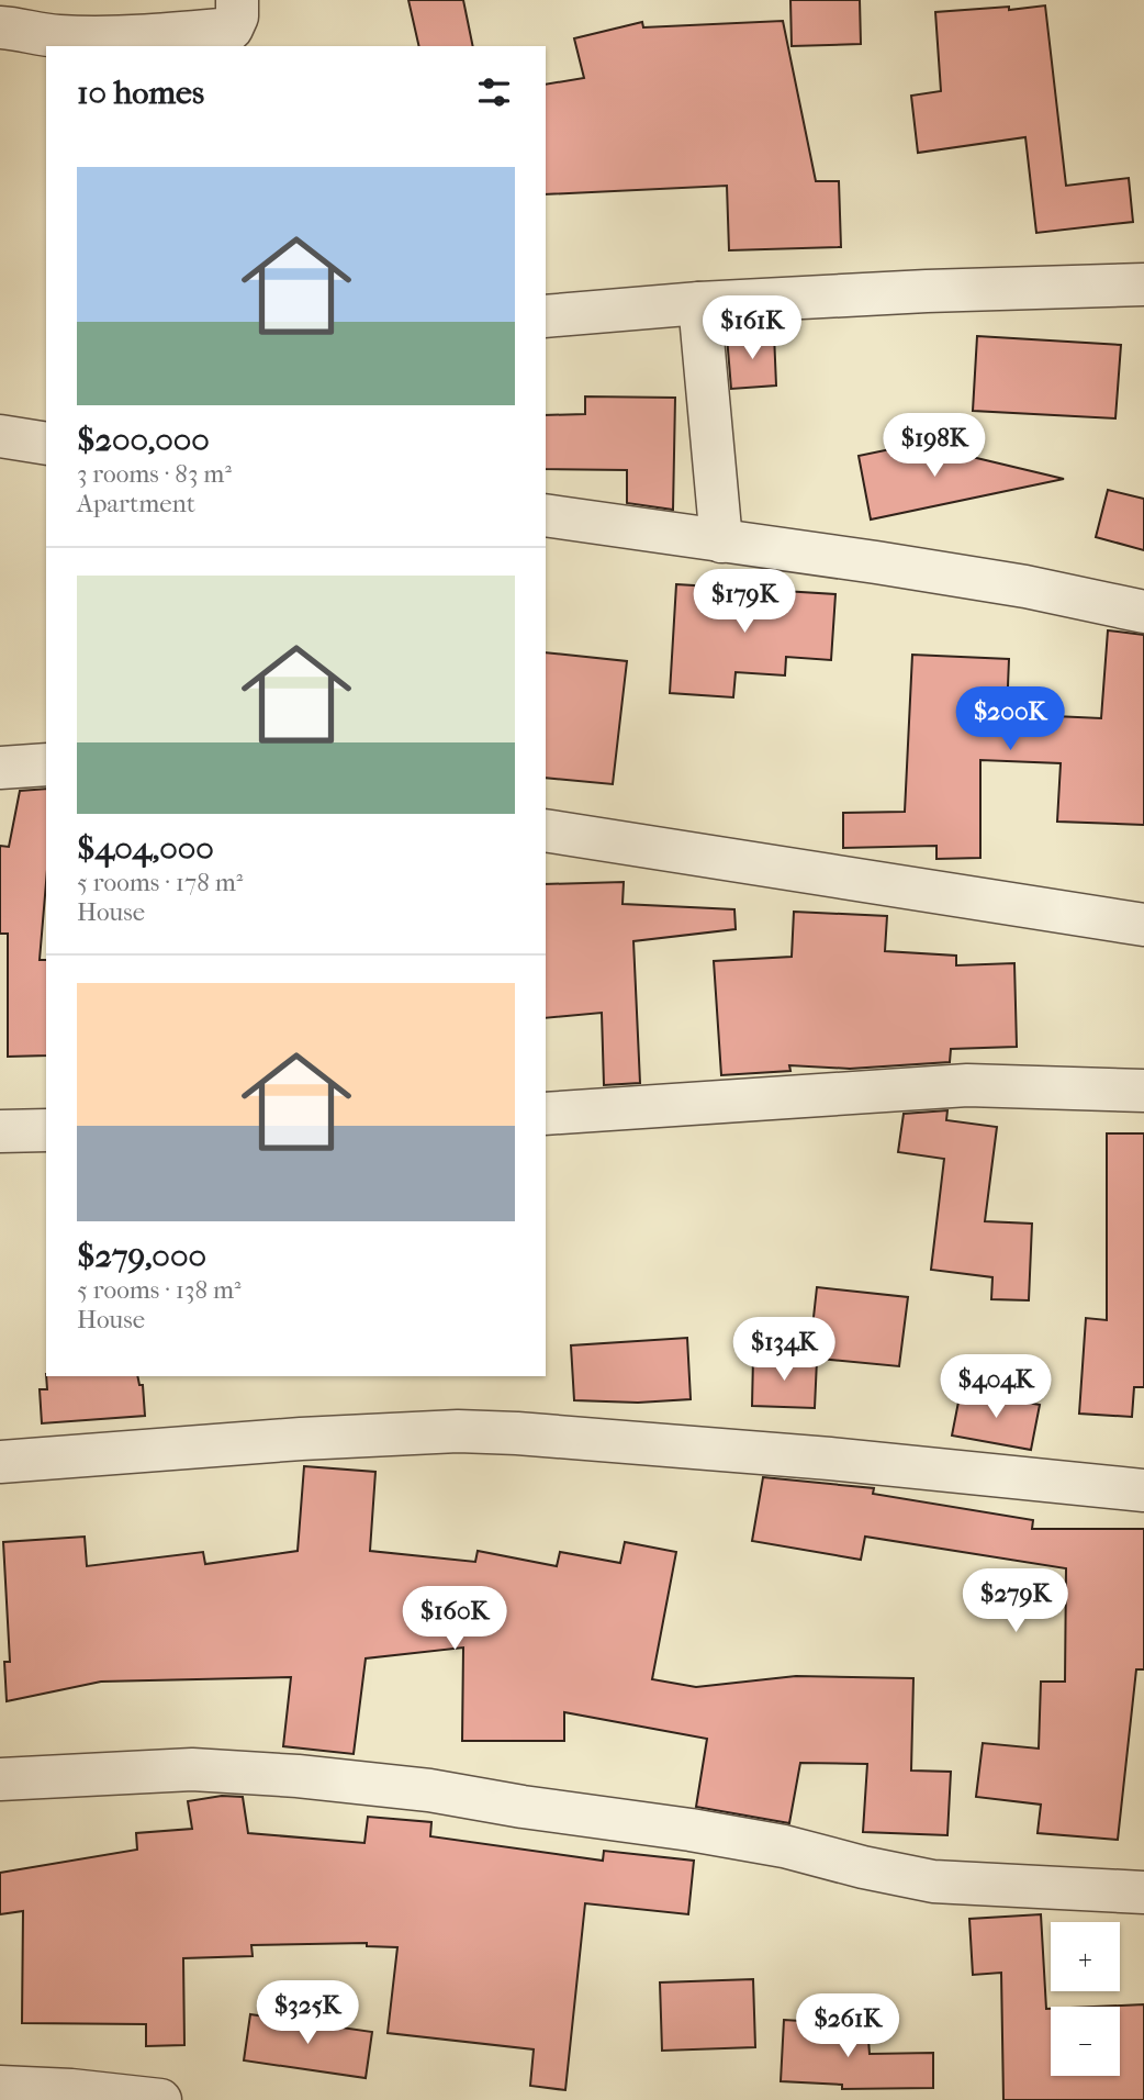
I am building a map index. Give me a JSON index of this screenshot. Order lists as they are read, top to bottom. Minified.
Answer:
{"page":{"heading":"10 homes","list":[{"name":"$200,000","note":"3 rooms · 83 m² · Apartment"},{"name":"$404,000","note":"5 rooms · 178 m² · House"},{"name":"$279,000","note":"5 rooms · 138 m² · House"}],"price":["$161K","$198K","$179K","$200K","$134K","$404K","$279K","$160K","$325K","$261K"],"map_buttons":["+","−"]}}
